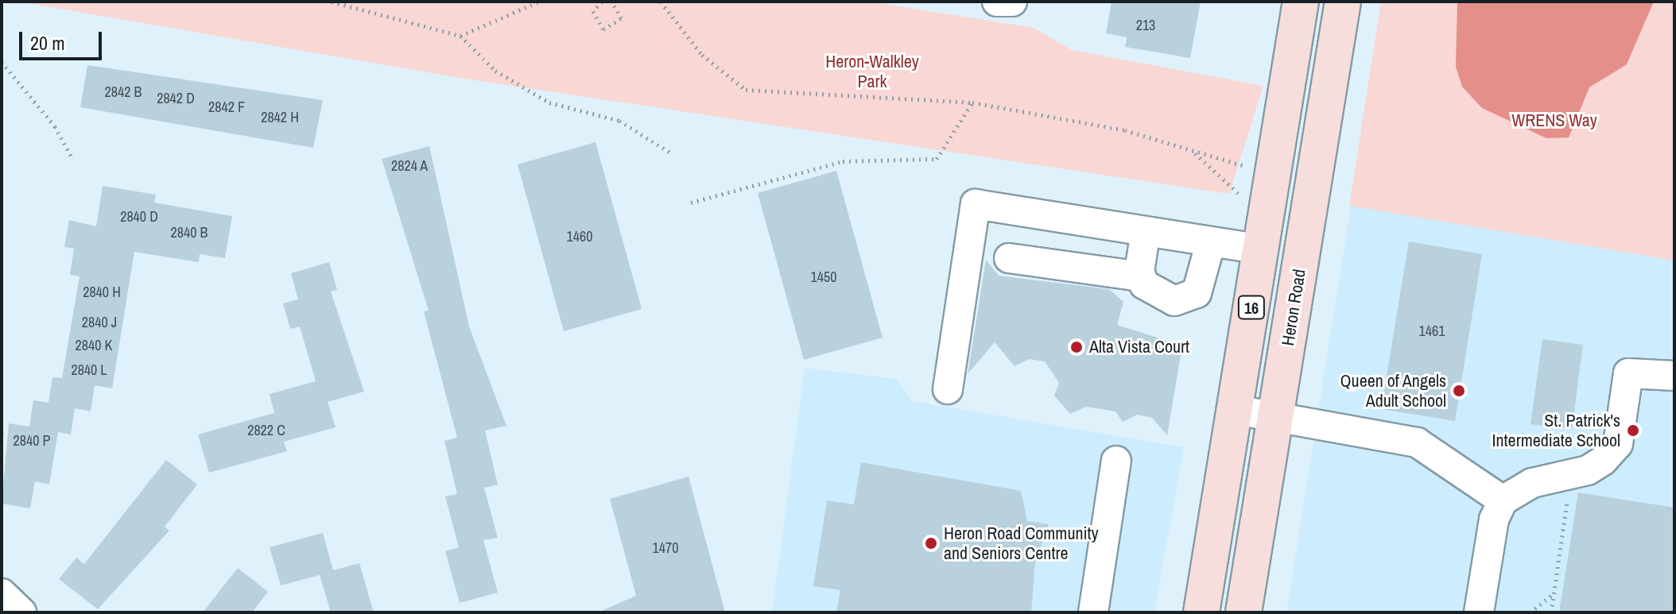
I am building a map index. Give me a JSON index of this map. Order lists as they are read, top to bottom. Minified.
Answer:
{"streets":{"main road":["16","Heron Road"]},"parks":["Heron-Walkley Park","WRENS Way"],"places":["Alta Vista Court","Queen of Angels Adult School","St. Patrick's Intermediate School","Heron Road Community and Seniors Centre"],"house_numbers":["213","2842 B","2842 D","2842 F","2842 H","2824 A","2840 D","2840 B","1460","1450","2840 H","2840 J","1461","2840 K","2840 L","2822 C","2840 P","1470"],"scale_bar":"20 m"}
